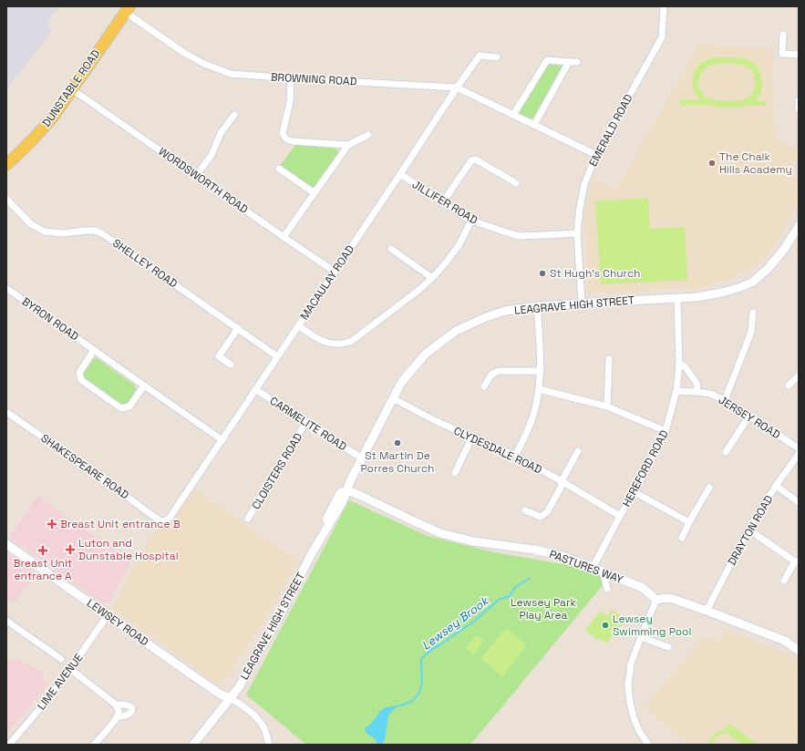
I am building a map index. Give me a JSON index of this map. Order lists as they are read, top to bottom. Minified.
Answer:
{"streets":{"main road":["DUNSTABLE ROAD"],"street":["BROWNING ROAD","EMERALD ROAD","WORDSWORTH ROAD","JILLIFER ROAD","SHELLEY ROAD","MACAULAY ROAD","LEAGRAVE HIGH STREET","BYRON ROAD","JERSEY ROAD","CARMELITE ROAD","CLYDESDALE ROAD","SHAKESPEARE ROAD","HEREFORD ROAD","CLOISTERS ROAD","DRAYTON ROAD","PASTURES WAY","LEWSEY ROAD","LIME AVENUE"]},"crossings":[["BROWNING ROAD","DUNSTABLE ROAD"],["BROWNING ROAD","EMERALD ROAD"],["BROWNING ROAD","MACAULAY ROAD"],["DUNSTABLE ROAD","WORDSWORTH ROAD"],["EMERALD ROAD","JILLIFER ROAD"],["EMERALD ROAD","LEAGRAVE HIGH STREET"],["WORDSWORTH ROAD","MACAULAY ROAD"],["JILLIFER ROAD","MACAULAY ROAD"],["SHELLEY ROAD","MACAULAY ROAD"],["MACAULAY ROAD","BYRON ROAD"],["MACAULAY ROAD","CARMELITE ROAD"],["MACAULAY ROAD","SHAKESPEARE ROAD"],["LEAGRAVE HIGH STREET","CARMELITE ROAD"],["LEAGRAVE HIGH STREET","CLYDESDALE ROAD"],["LEAGRAVE HIGH STREET","HEREFORD ROAD"],["LEAGRAVE HIGH STREET","PASTURES WAY"],["LEAGRAVE HIGH STREET","LEWSEY ROAD"],["JERSEY ROAD","HEREFORD ROAD"],["CARMELITE ROAD","CLOISTERS ROAD"],["CLYDESDALE ROAD","HEREFORD ROAD"],["HEREFORD ROAD","PASTURES WAY"],["LEWSEY ROAD","LIME AVENUE"]],"water":["Lewsey Brook"],"parks":["Lewsey Park Play Area"],"places":{"other":["The Chalk Hills Academy","St Hugh's Church","St Martin De Porres Church","Lewsey Swimming Pool"],"health":["Breast Unit entrance B","Luton and Dunstable Hospital","Breast Unit entrance A"]}}
